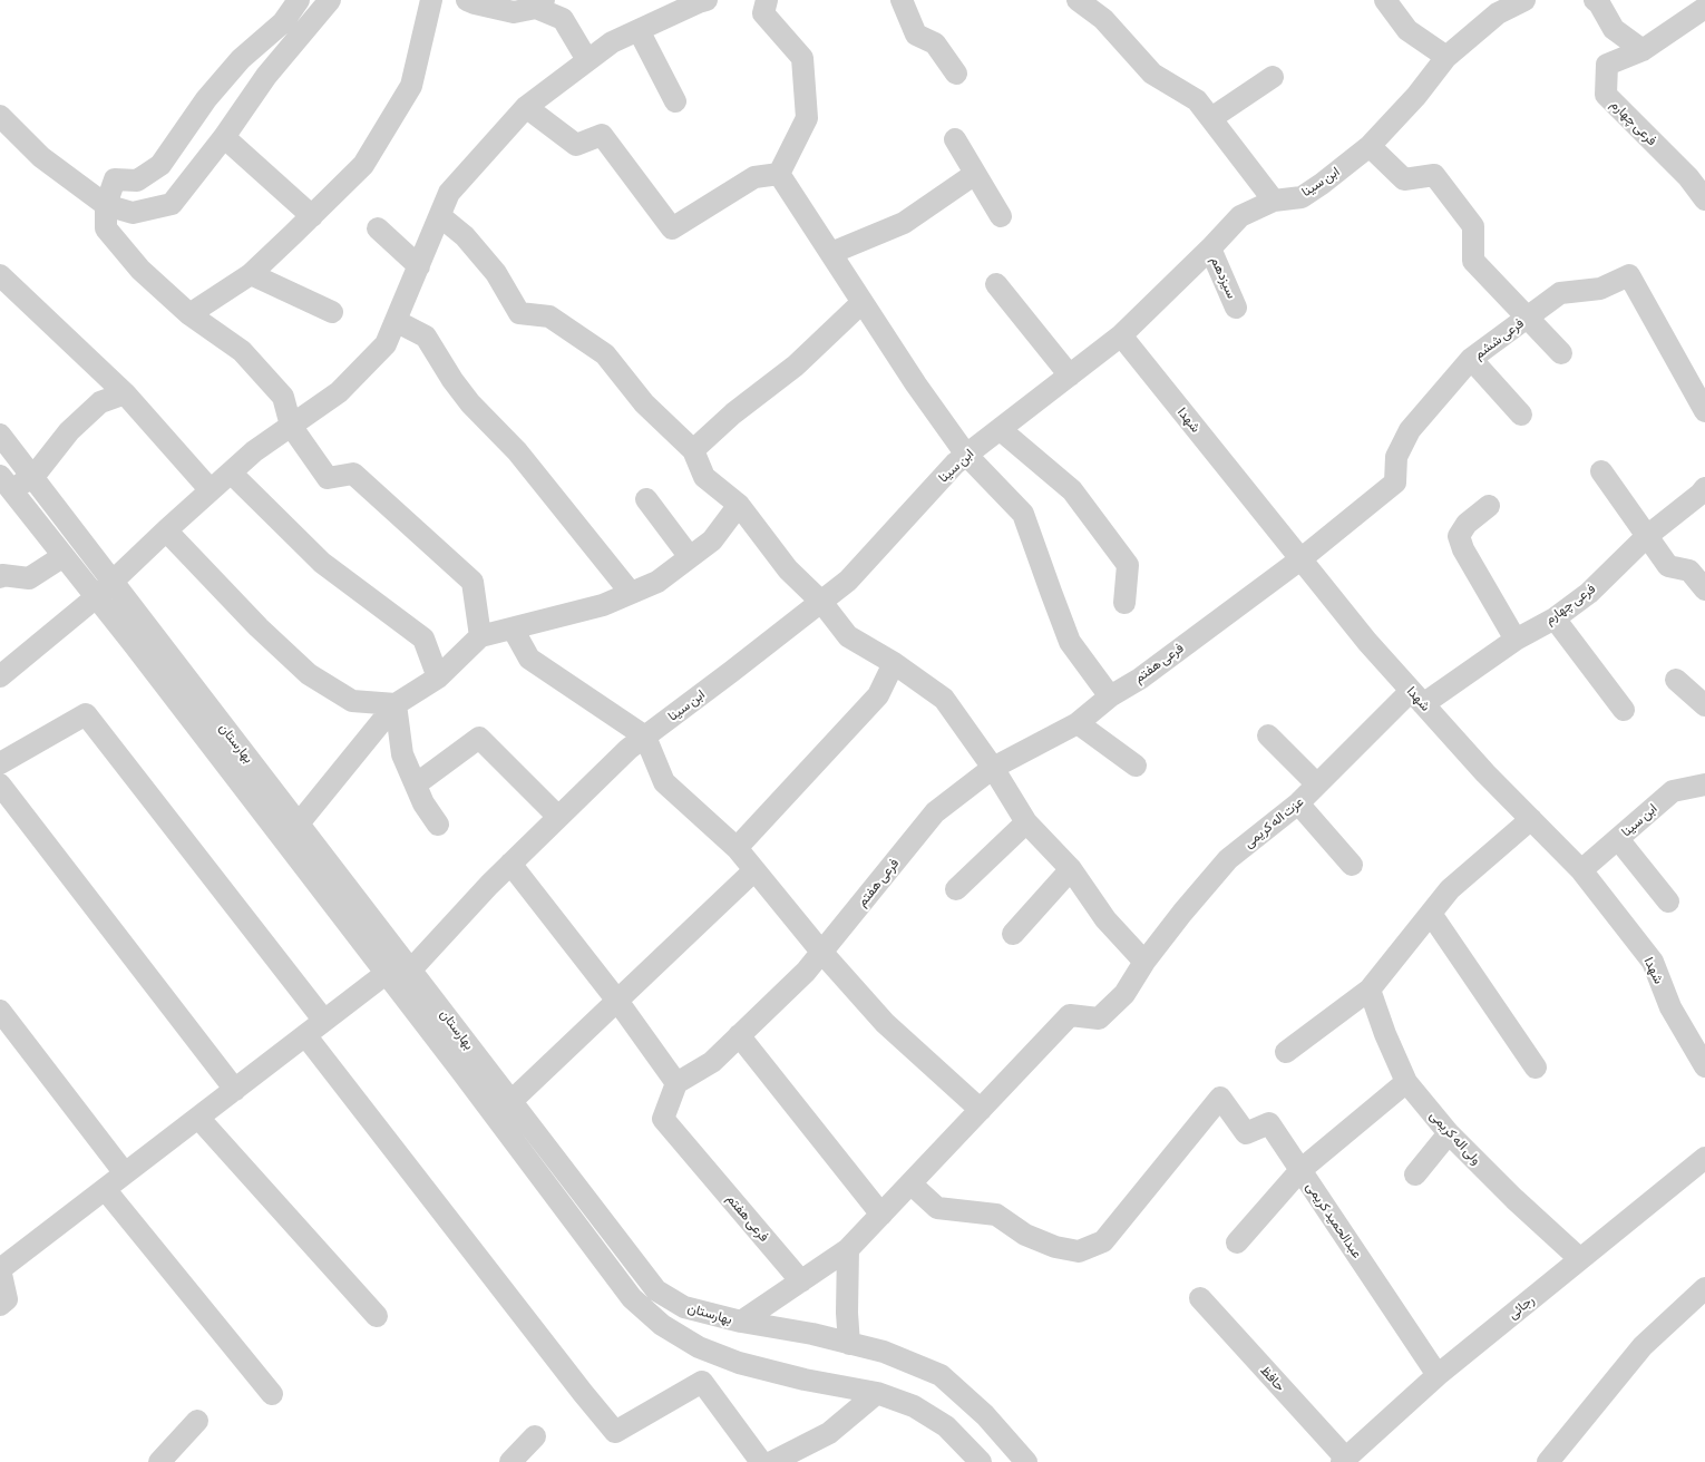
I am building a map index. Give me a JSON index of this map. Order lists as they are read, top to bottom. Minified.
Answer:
{"streets":{"street":["فرعی چهارم","ابن سینا","سیزدهم","فرعی ششم","شهدا","فرعی هفتم","بهارستان","عزت اله کریمی","ولی اله کریمی","عبدالحمید کریمی","رجائی","حافظ"]},"crossings":[["فرعی چهارم","شهدا"],["فرعی چهارم","عزت اله کریمی"],["ابن سینا","سیزدهم"],["ابن سینا","شهدا"],["ابن سینا","بهارستان"],["فرعی ششم","شهدا"],["فرعی ششم","فرعی هفتم"],["شهدا","فرعی هفتم"],["شهدا","عزت اله کریمی"],["ولی اله کریمی","رجائی"],["عبدالحمید کریمی","رجائی"],["رجائی","حافظ"]]}
